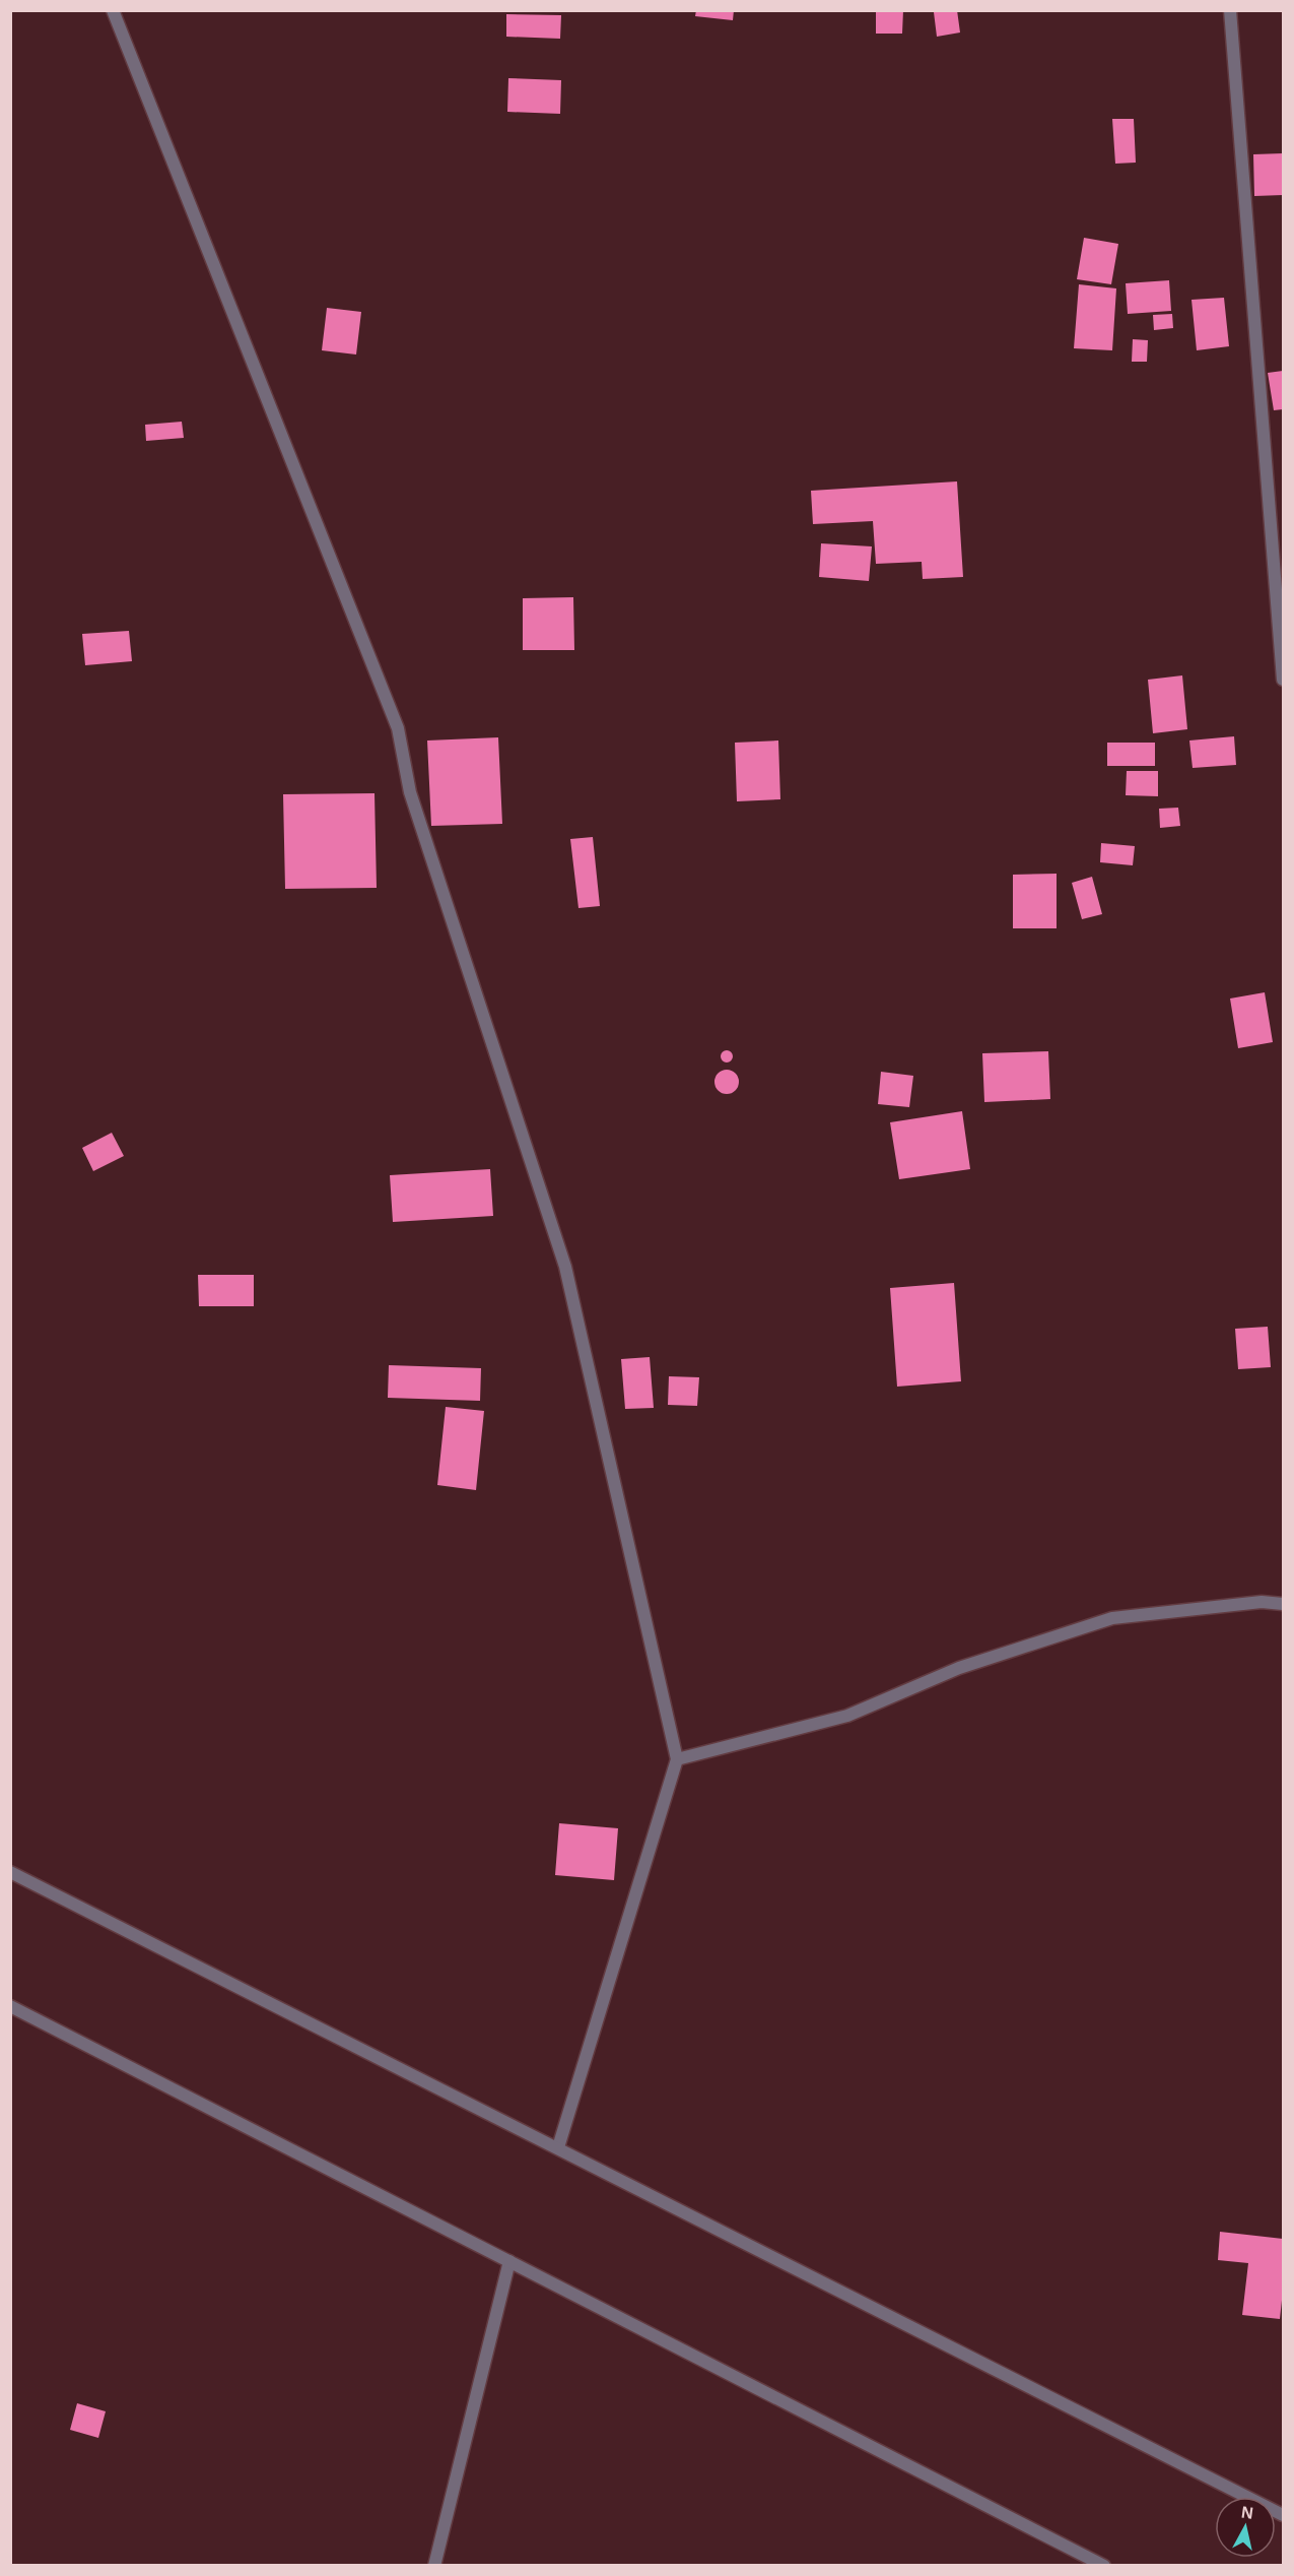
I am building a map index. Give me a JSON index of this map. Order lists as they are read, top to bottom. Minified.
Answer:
{"north":"top"}
